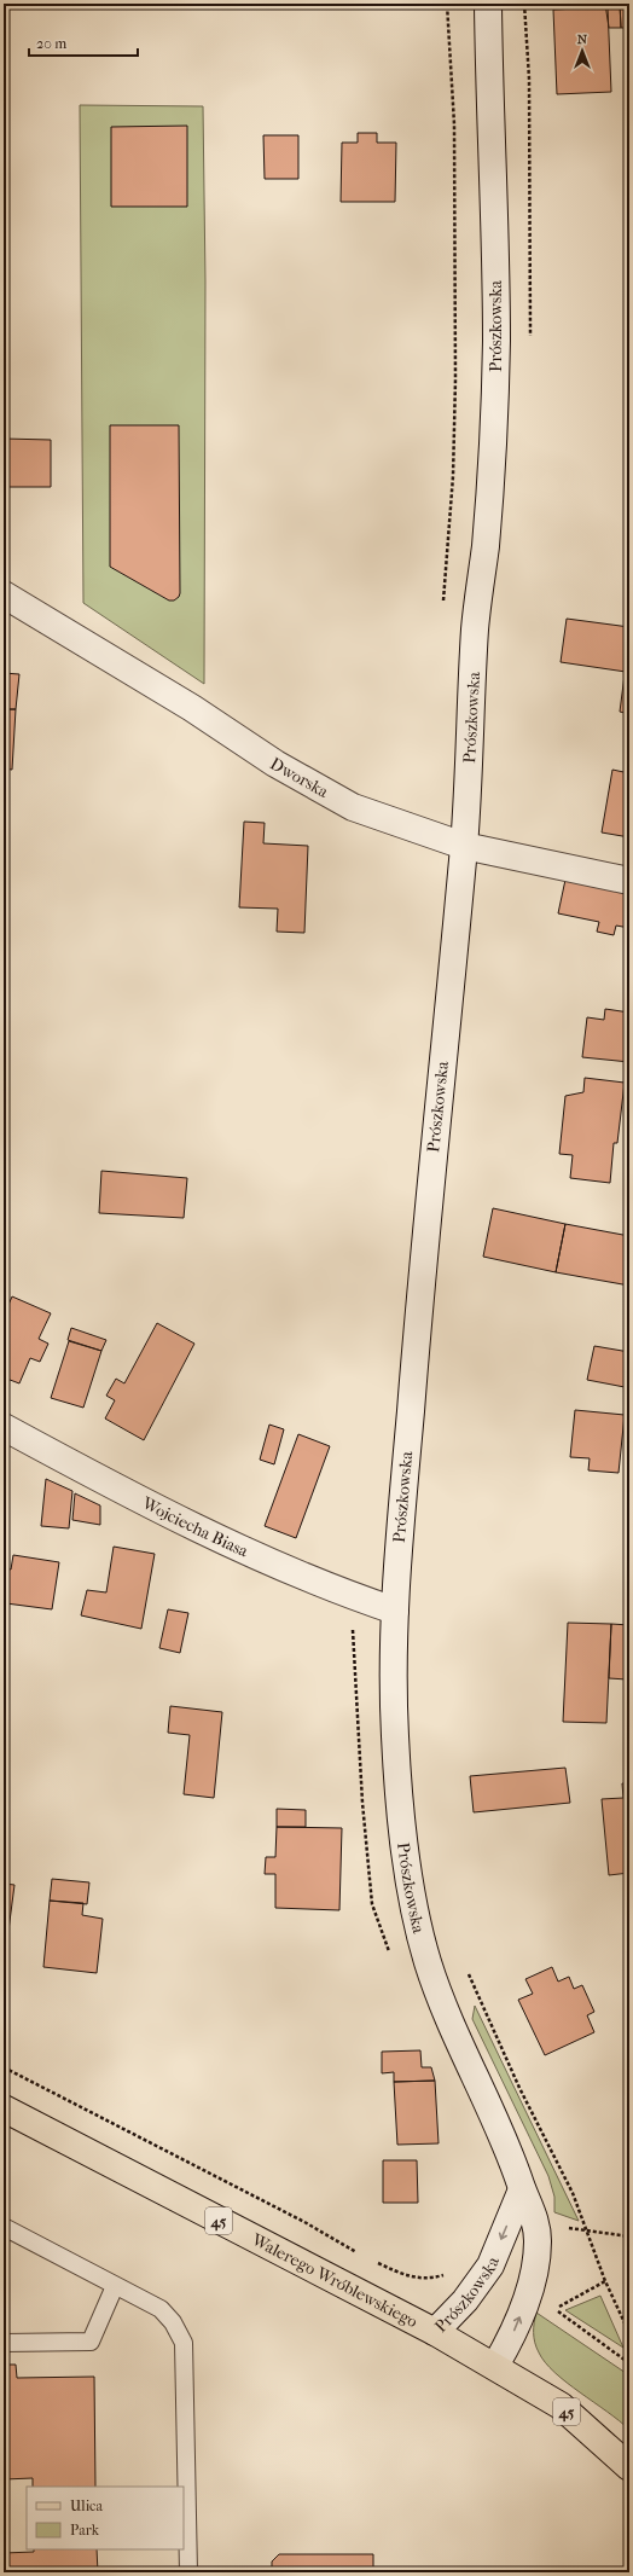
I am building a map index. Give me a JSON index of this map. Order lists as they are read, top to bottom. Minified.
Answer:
{"streets":{"main road":["Prószkowska","Dworska","Wojciecha Biasa","45","Walerego Wróblewskiego"]},"crossings":[["Prószkowska","Dworska"],["Prószkowska","Wojciecha Biasa"],["Prószkowska","Walerego Wróblewskiego"]],"legend":["Ulica","Park"],"scale_bar":"20 m","north":"top"}
